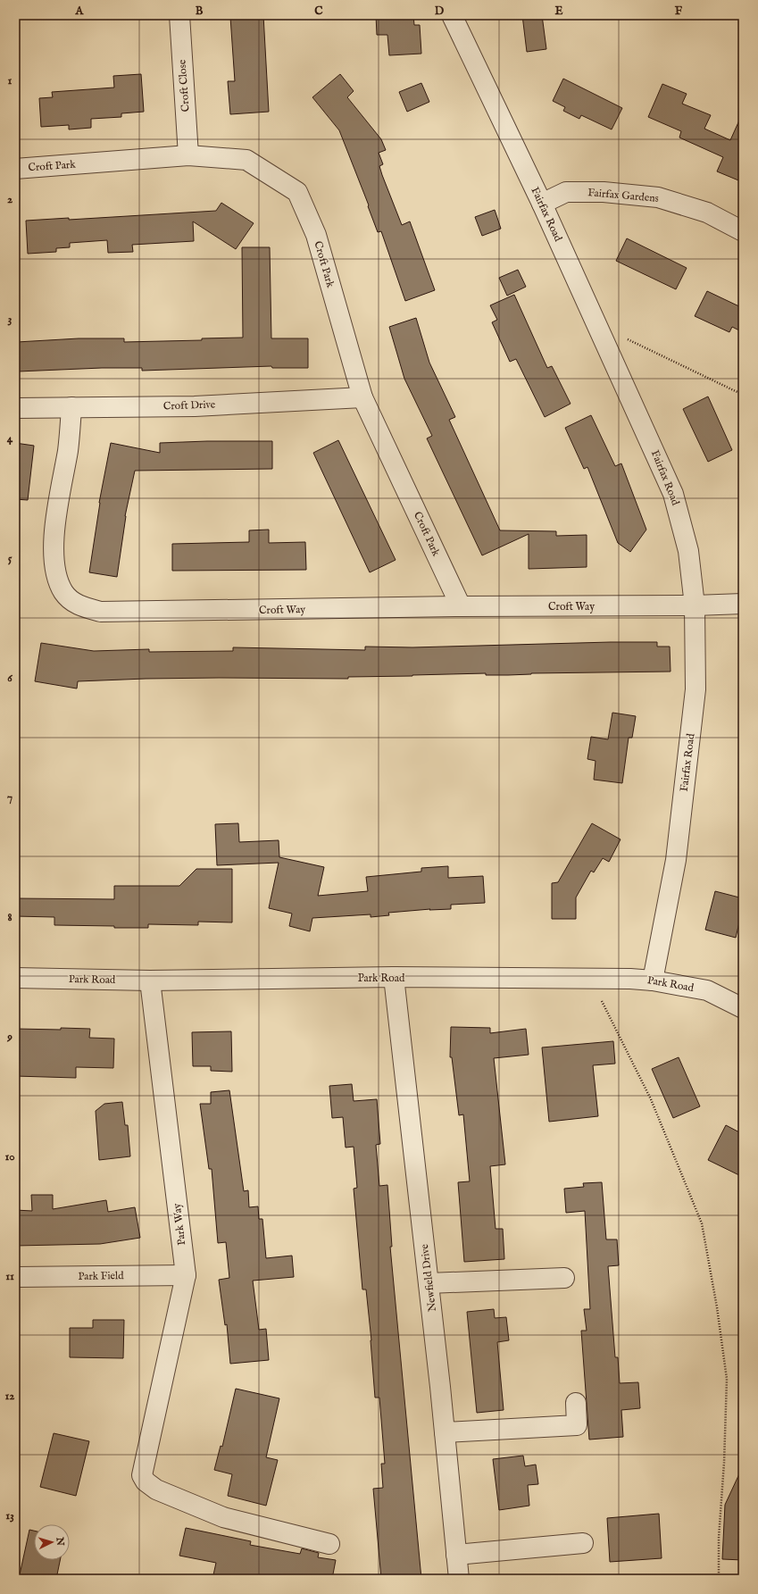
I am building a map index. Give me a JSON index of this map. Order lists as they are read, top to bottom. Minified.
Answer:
{"streets":{"street":["Croft Close","Croft Park","Fairfax Gardens","Fairfax Road","Croft Drive","Croft Way","Park Road","Park Way","Park Field","Newfield Drive"]},"crossings":[["Croft Close","Croft Park"],["Croft Park","Croft Drive"],["Croft Park","Croft Way"],["Fairfax Gardens","Fairfax Road"],["Fairfax Road","Croft Way"],["Fairfax Road","Park Road"],["Croft Drive","Croft Way"],["Park Road","Park Way"],["Park Road","Newfield Drive"],["Park Way","Park Field"]],"north":"right","grid":{"columns":["A","B","C","D","E","F"],"rows":["1","2","3","4","5","6","7","8","9","10","11","12","13"]}}
